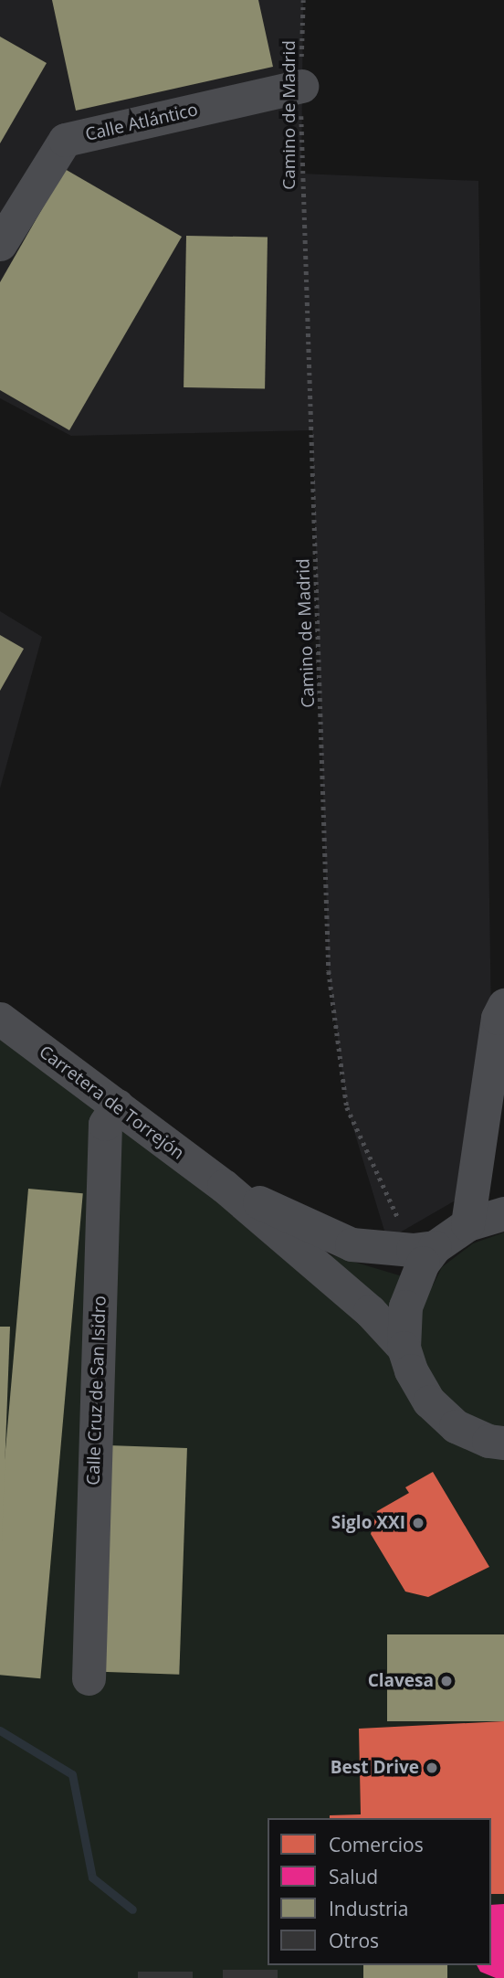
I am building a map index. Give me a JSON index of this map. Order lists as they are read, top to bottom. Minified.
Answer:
{"streets":{"street":["Calle Atlántico","Carretera de Torrejón","Calle Cruz de San Isidro"],"path":["Camino de Madrid"]},"crossings":[["Camino de Madrid","Calle Atlántico"],["Carretera de Torrejón","Calle Cruz de San Isidro"]],"places":["Siglo XXI","Clavesa","Best Drive"],"legend":["Comercios","Salud","Industria","Otros"]}
